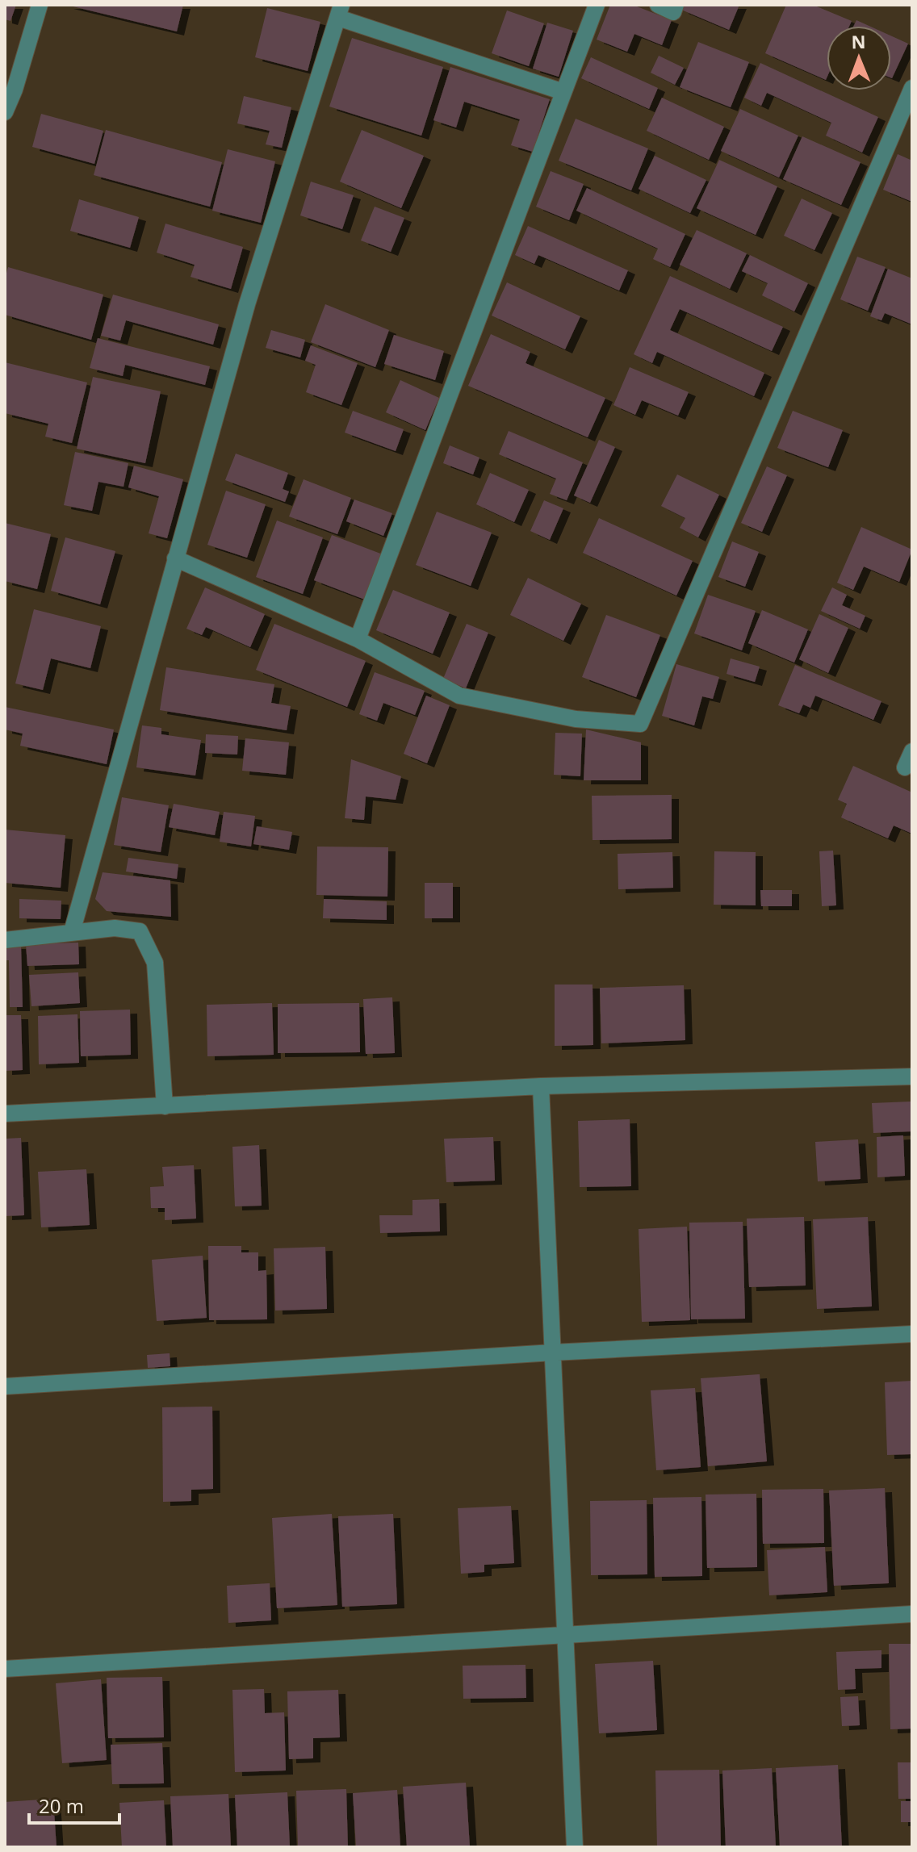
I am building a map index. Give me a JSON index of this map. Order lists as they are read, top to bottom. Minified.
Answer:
{"scale_bar":"20 m","north":"top"}
